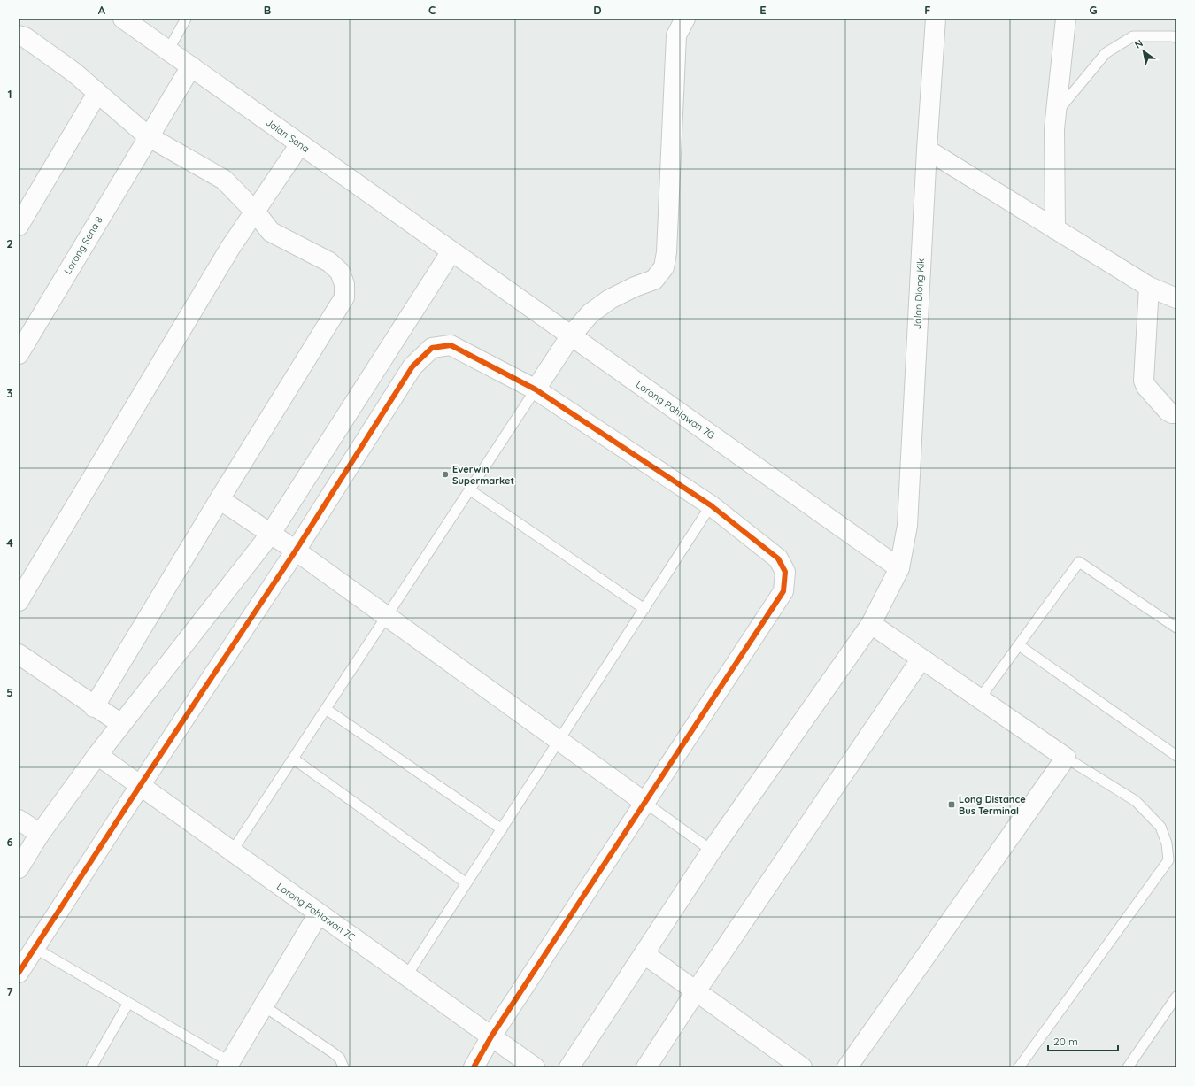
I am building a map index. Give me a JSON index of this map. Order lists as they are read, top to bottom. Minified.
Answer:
{"streets":{"street":["Jalan Sena","Lorong Sena 8","Jalan Diong Kik","Lorong Pahlawan 7G","Lorong Pahlawan 7C"]},"crossings":[["Jalan Sena","Lorong Sena 8"],["Jalan Sena","Lorong Pahlawan 7G"],["Jalan Diong Kik","Lorong Pahlawan 7G"]],"places":{"other":["Everwin Supermarket"],"transit":["Long Distance Bus Terminal"]},"scale_bar":"20 m","north":"top left","grid":{"columns":["A","B","C","D","E","F","G"],"rows":["1","2","3","4","5","6","7"]}}
